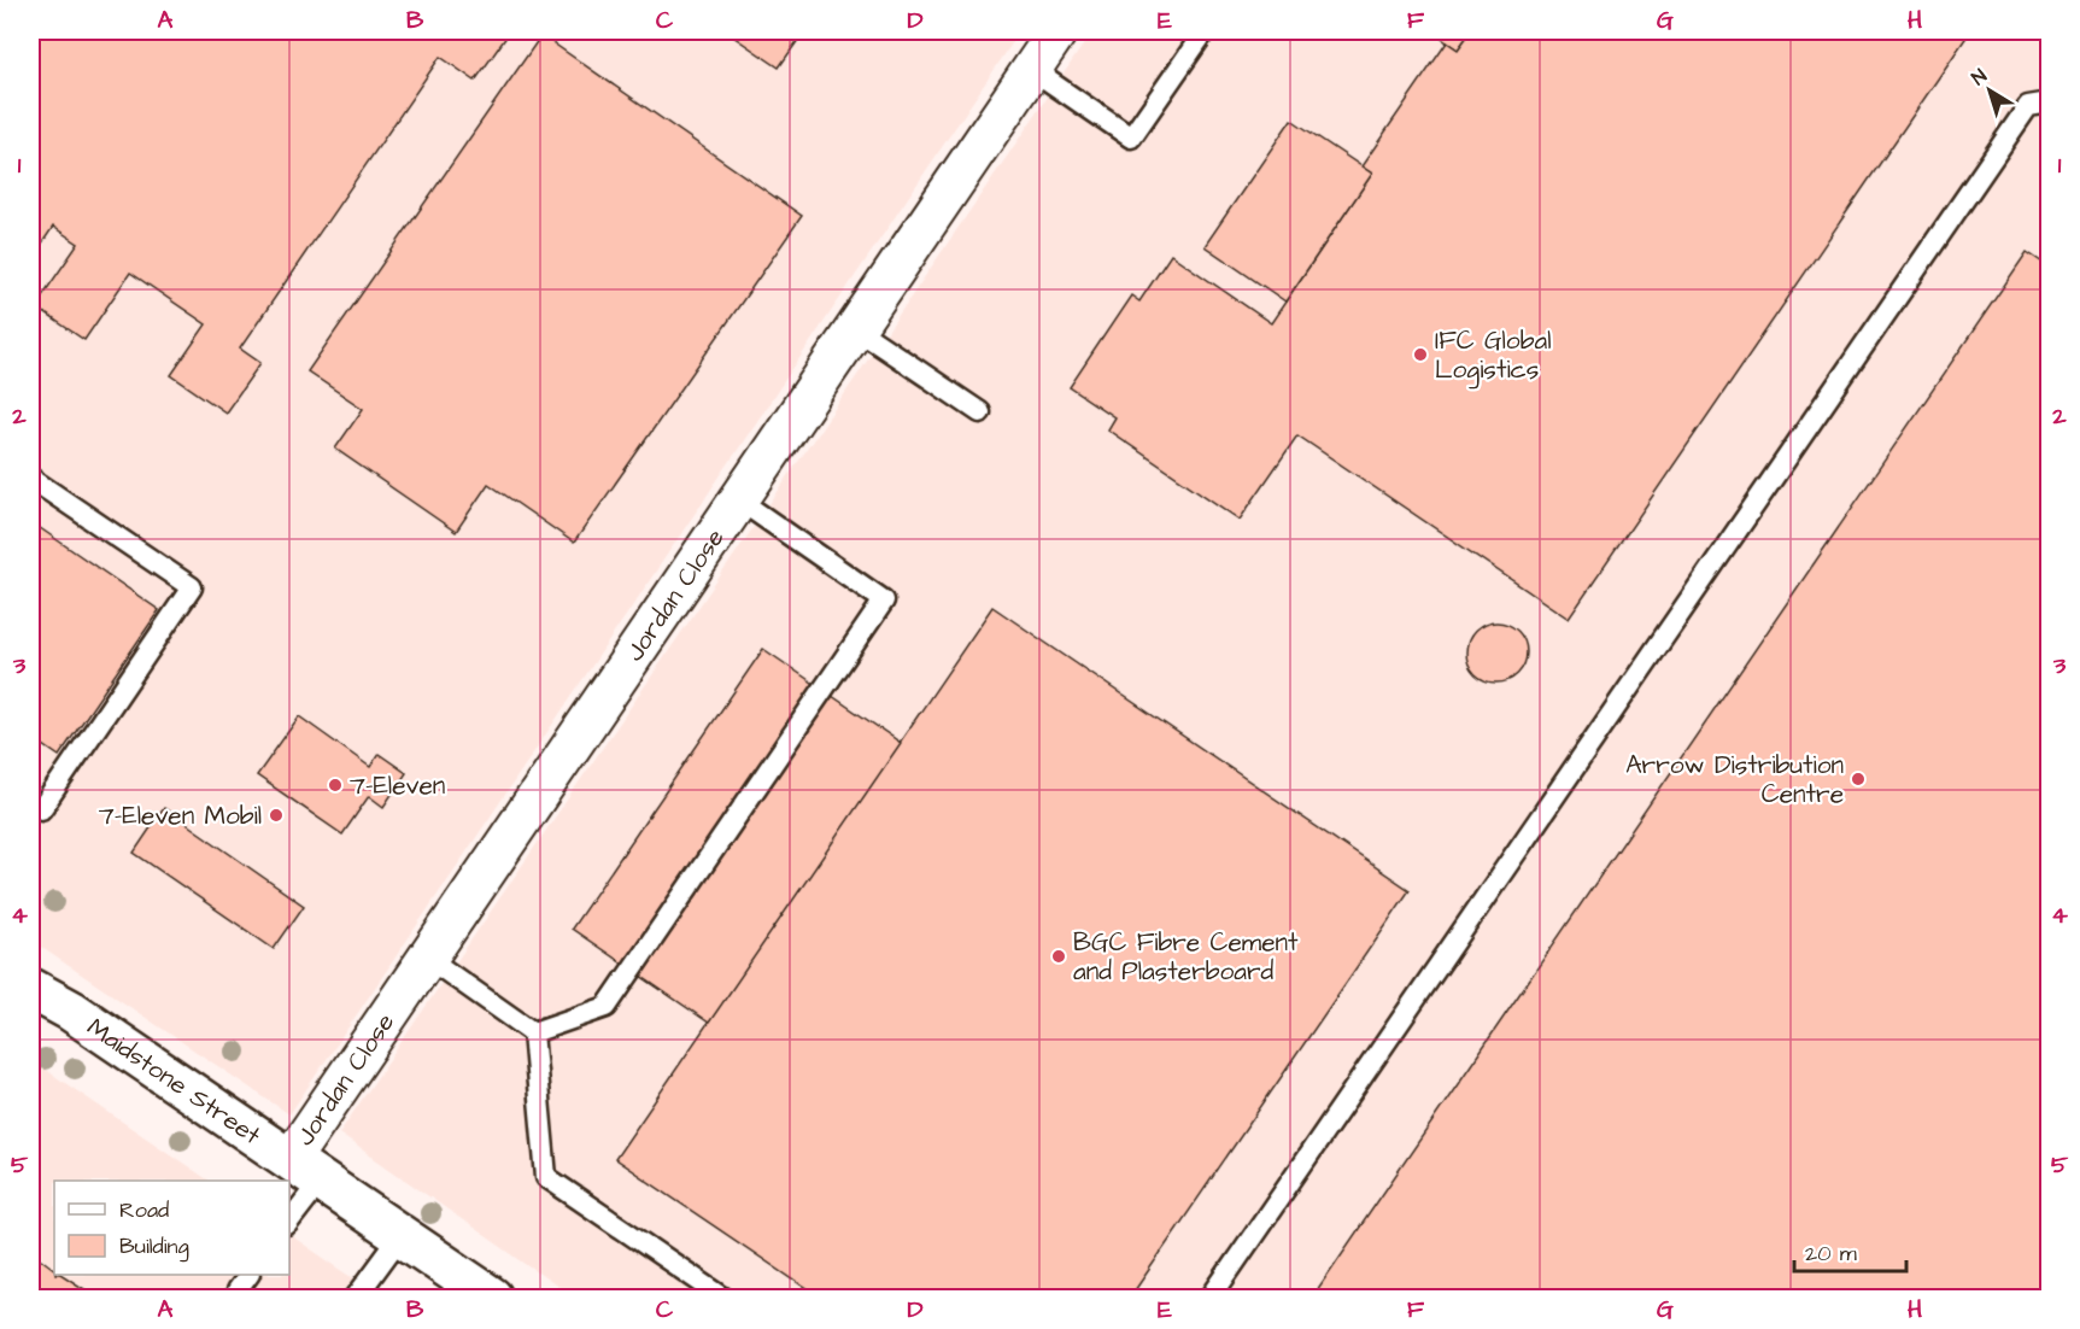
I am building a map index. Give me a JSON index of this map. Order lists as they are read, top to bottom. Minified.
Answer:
{"streets":{"main road":["Maidstone Street"],"street":["Jordan Close"]},"crossings":[["Jordan Close","Maidstone Street"]],"places":["IFC Global Logistics","Arrow Distribution Centre","7-Eleven","7-Eleven Mobil","BGC Fibre Cement and Plasterboard"],"legend":["Road","Building"],"scale_bar":"20 m","north":"top left","grid":{"columns":["A","B","C","D","E","F","G","H"],"rows":["1","2","3","4","5"]}}
